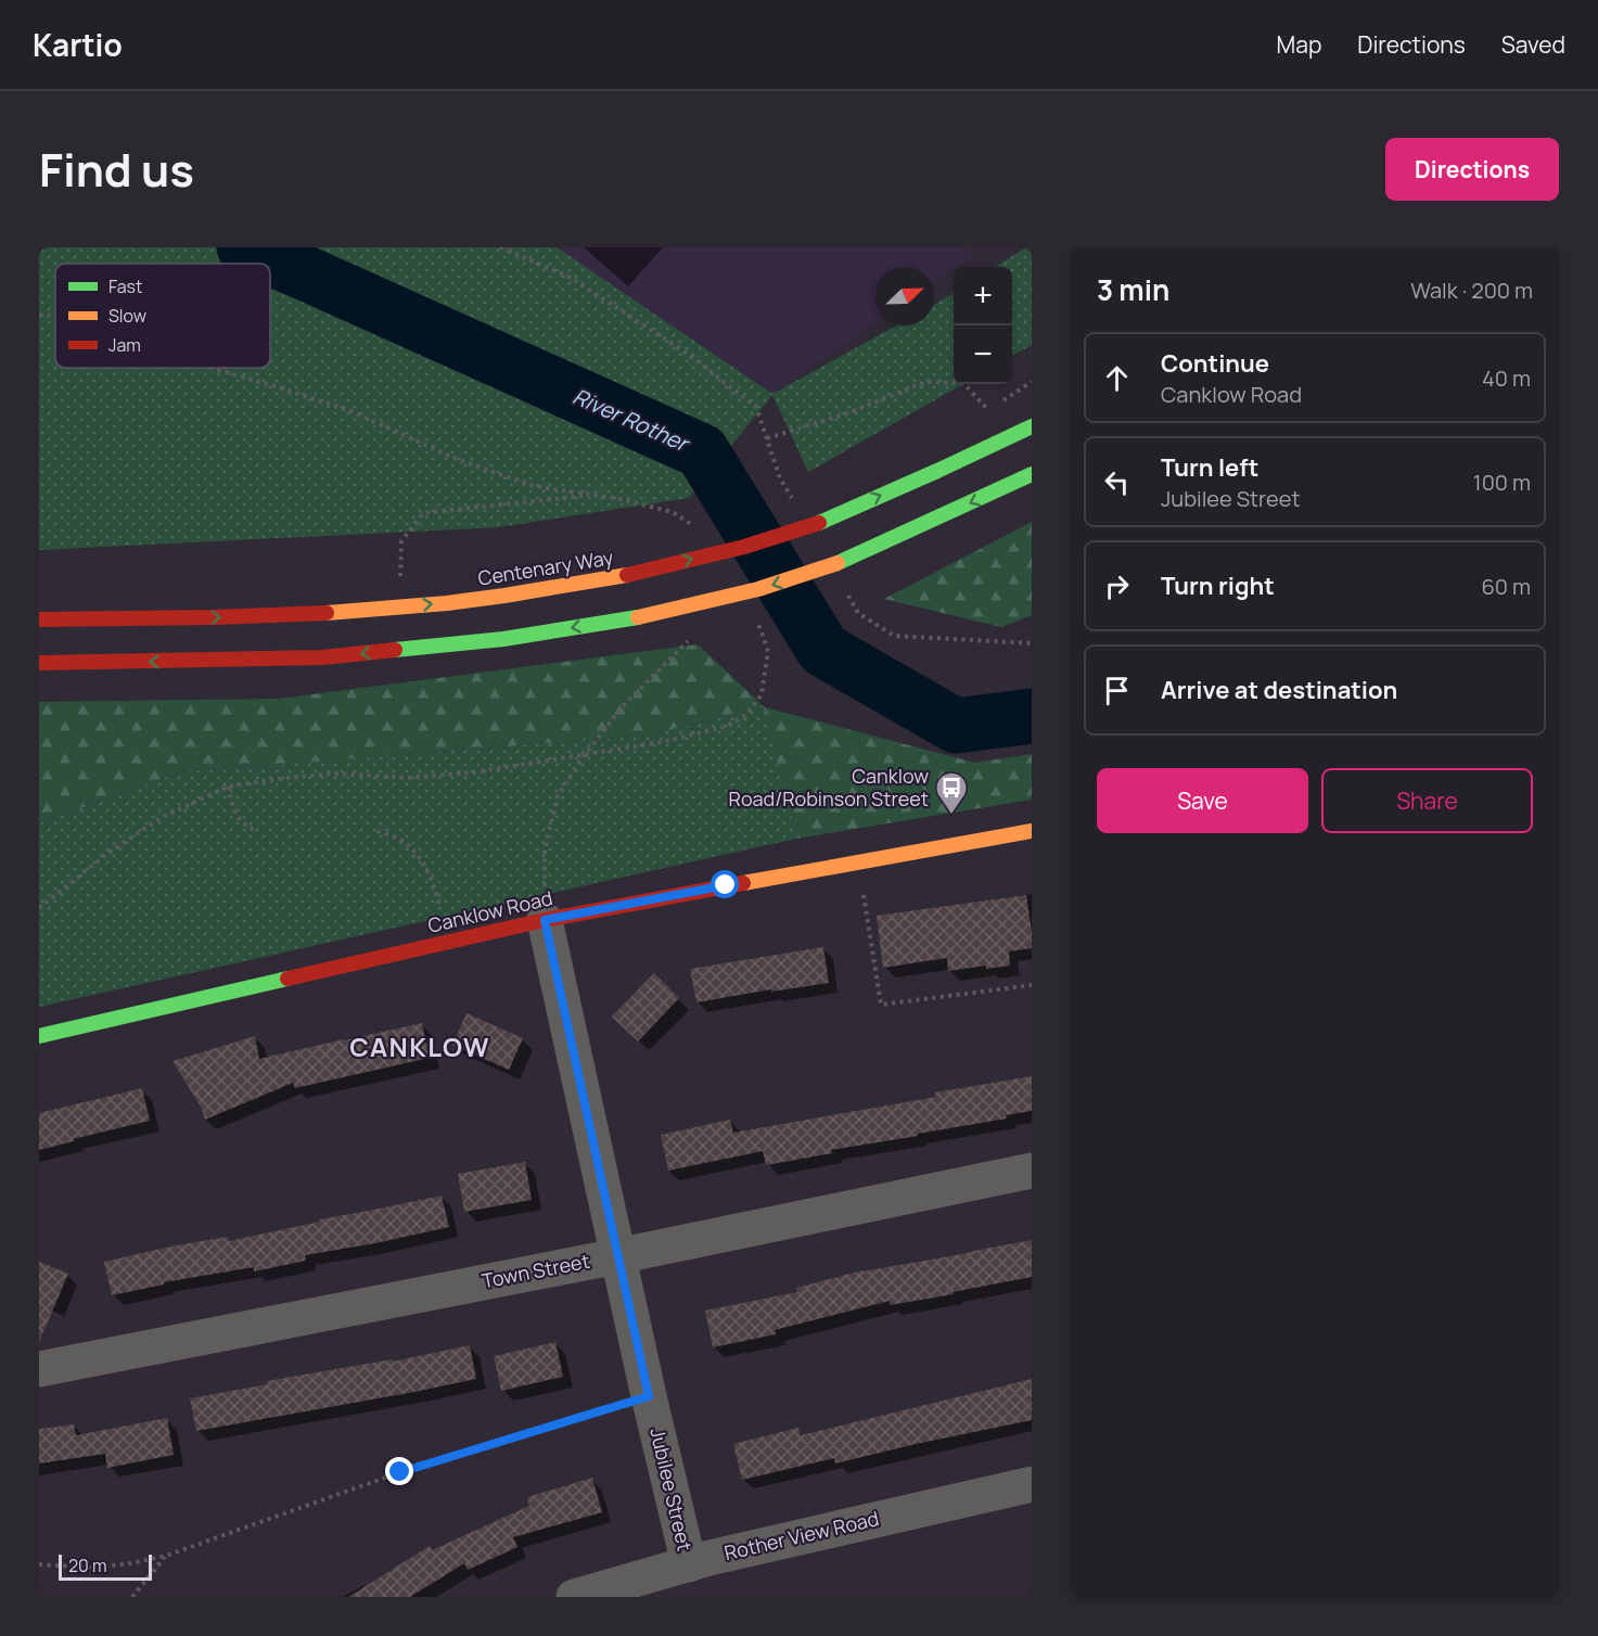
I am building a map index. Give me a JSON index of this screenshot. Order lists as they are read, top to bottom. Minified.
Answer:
{"streets":{"main road":["Centenary Way","Canklow Road"],"street":["Town Street","Jubilee Street","Rother View Road"]},"crossings":[["Canklow Road","Jubilee Street"],["Town Street","Jubilee Street"],["Jubilee Street","Rother View Road"]],"districts":["CANKLOW"],"water":["River Rother"],"places":{"bus stop":["Canklow Road/Robinson Street"]},"legend":["Fast","Slow","Jam"],"scale_bar":"20 m","north":"top right","page":{"header":"Kartio","nav":["Map","Directions","Saved"],"title":"Find us","buttons":["Directions",["Save","Share"]],"heading":["3 min","Walk · 200 m"],"map_buttons":["+","−"],"list":[["Continue","Canklow Road","40 m"],["Turn left","Jubilee Street","100 m"],["Turn right","60 m"],"Arrive at destination"],"scale":"20 m"}}
